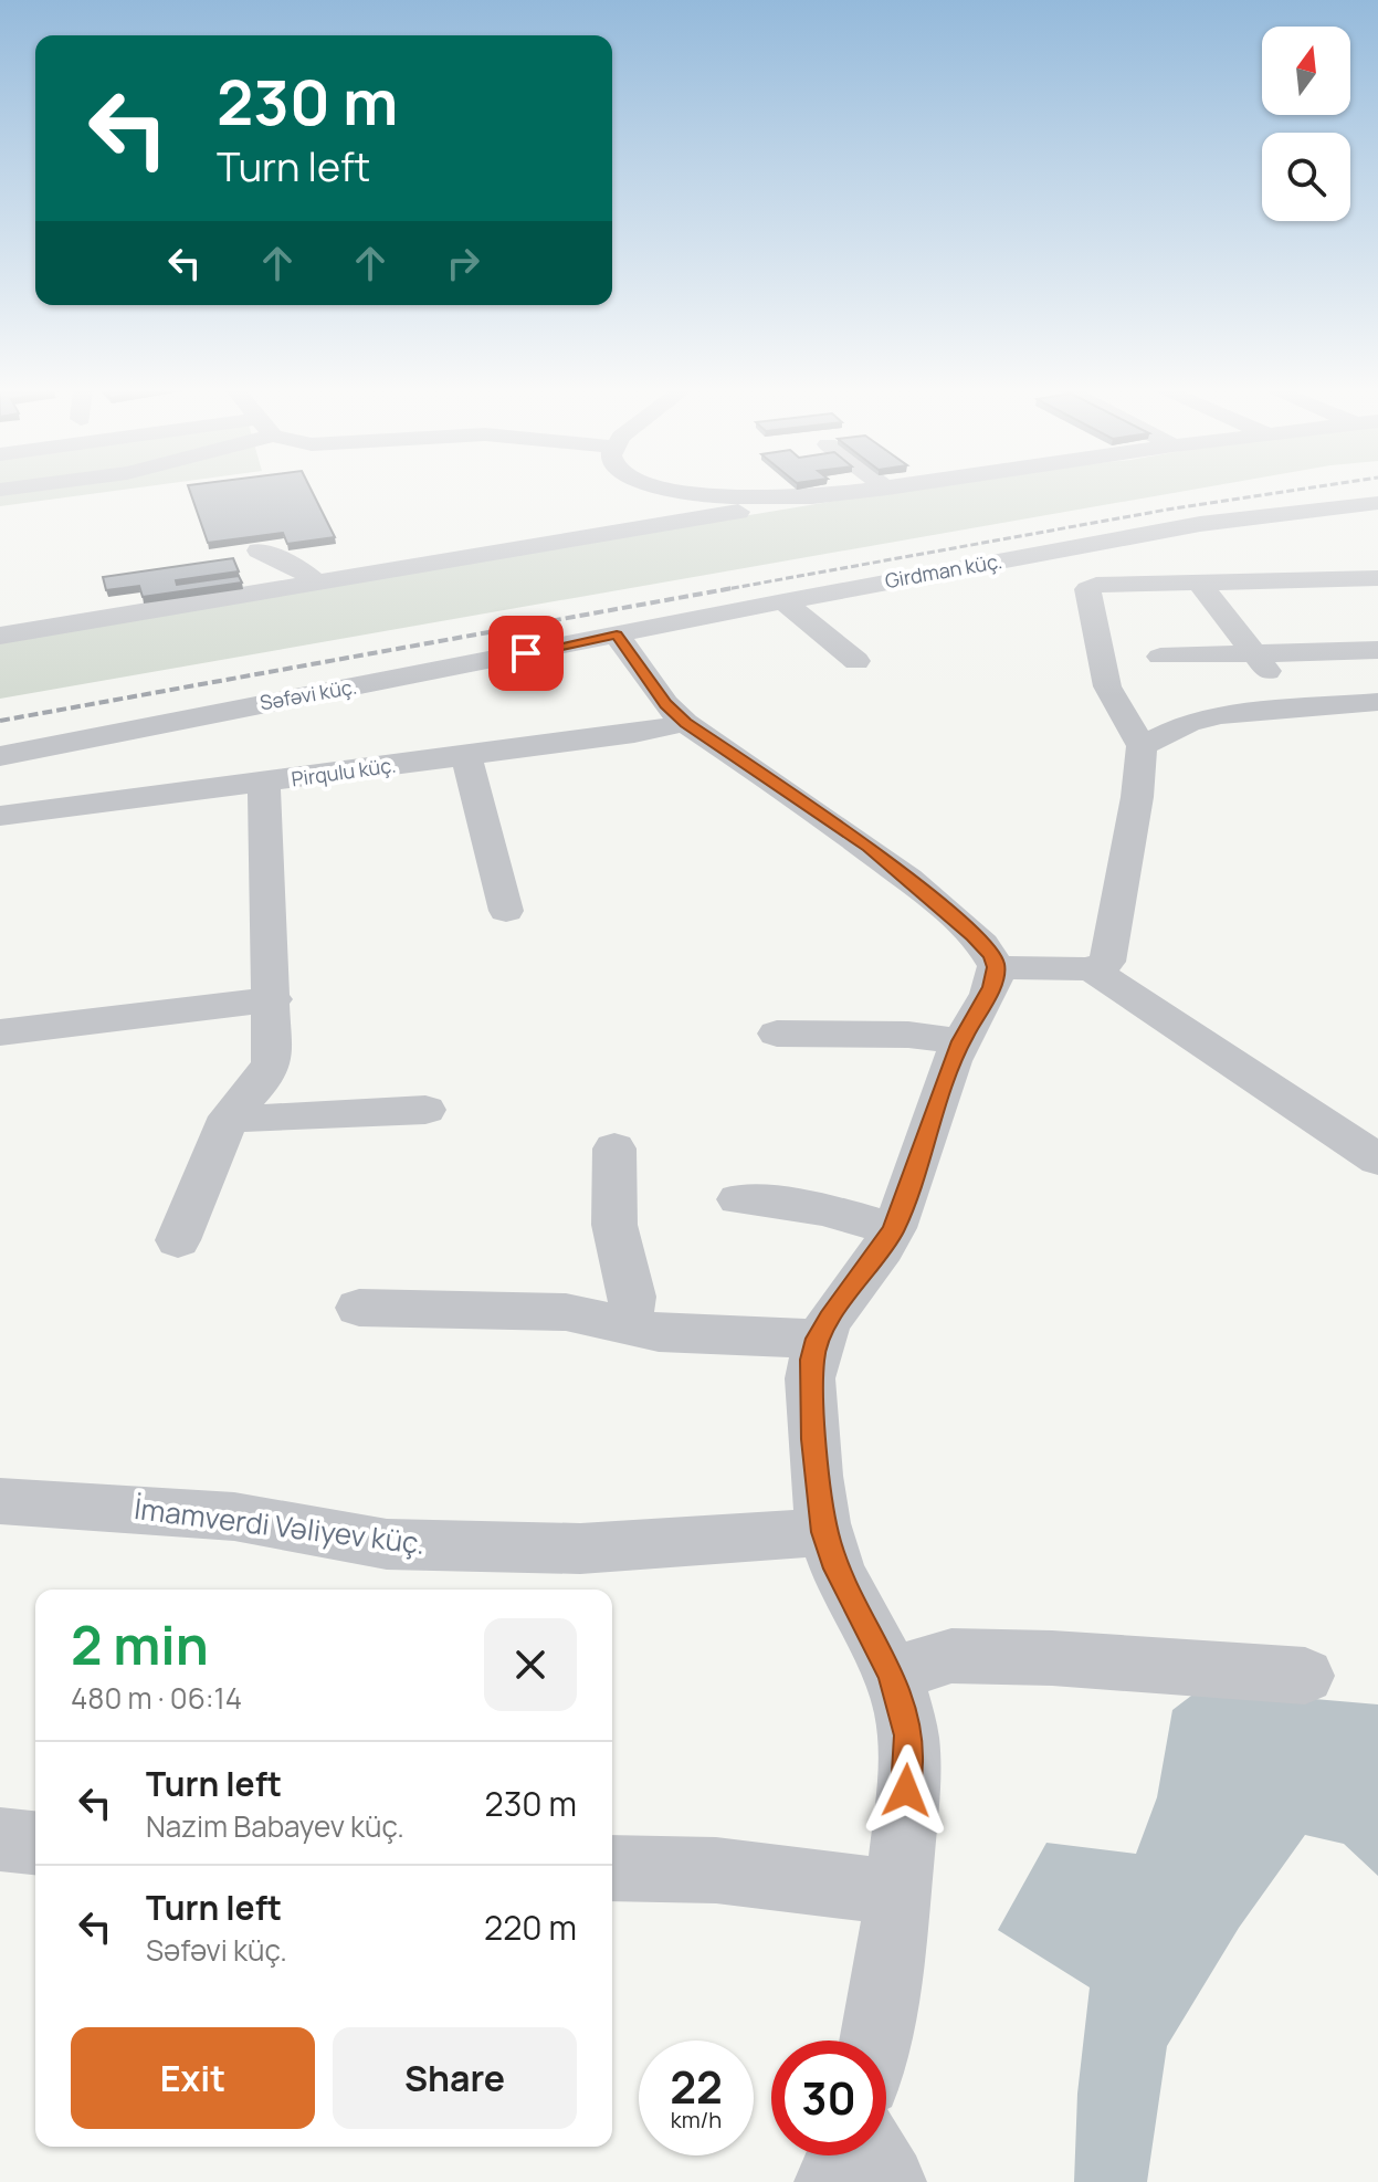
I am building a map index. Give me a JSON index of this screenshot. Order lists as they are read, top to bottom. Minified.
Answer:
{"streets":{"street":["Girdman küç.","Səfəvi küç.","Pirqulu küç.","İmamverdi Vəliyev küç."]},"crossings":[["Girdman küç.","Səfəvi küç."]],"north":"top","page":{"turn":["230 m","Turn left"],"heading":["2 min","480 m · 06:14"],"list":[{"name":"Turn left","note":"Nazim Babayev küç.","value":"230 m"},{"name":"Turn left","note":"Səfəvi küç.","value":"220 m"}],"buttons":["Exit","Share"],"speed":"22 km/h","limit":"30"}}
